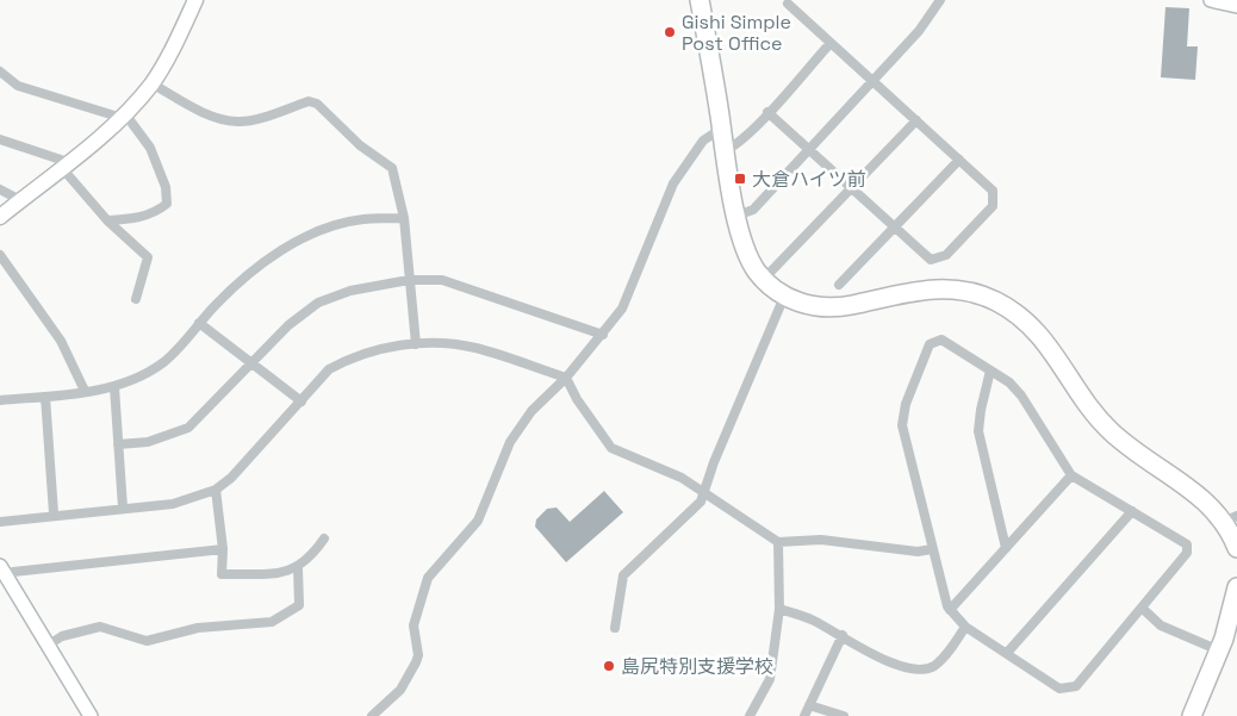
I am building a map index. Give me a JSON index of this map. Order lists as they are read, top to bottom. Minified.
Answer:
{"places":{"other":["Gishi Simple Post Office","島尻特別支援学校"],"transit":["大倉ハイツ前"]}}
